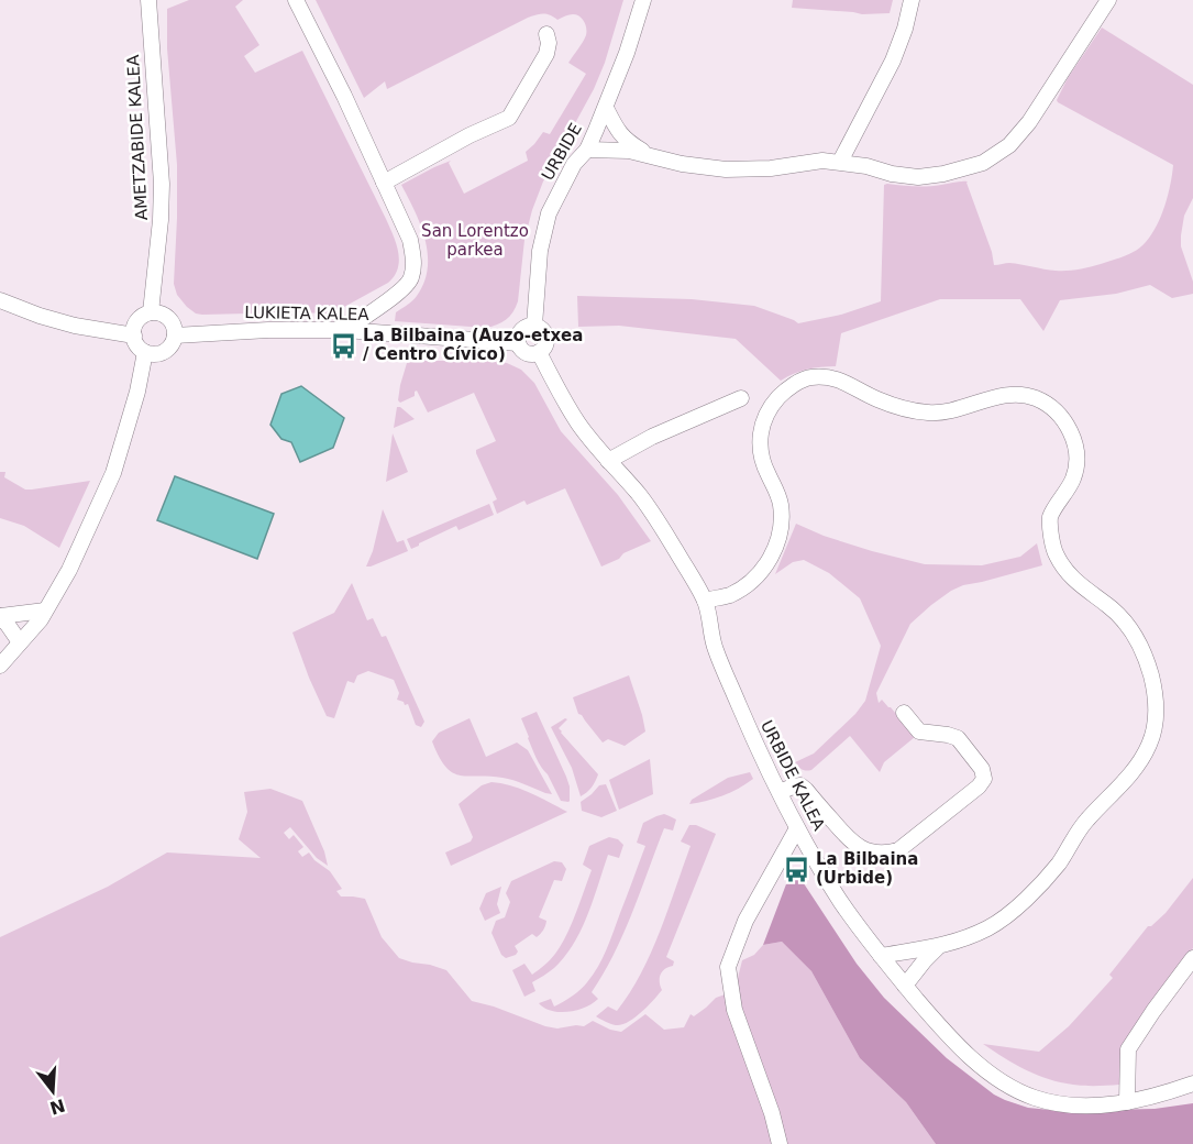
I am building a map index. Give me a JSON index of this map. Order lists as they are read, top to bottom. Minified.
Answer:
{"streets":{"street":["AMETZABIDE KALEA","URBIDE","LUKIETA KALEA","URBIDE KALEA"]},"crossings":[["AMETZABIDE KALEA","LUKIETA KALEA"],["URBIDE","LUKIETA KALEA"],["URBIDE","URBIDE KALEA"],["LUKIETA KALEA","URBIDE KALEA"]],"parks":["San Lorentzo parkea"],"places":{"bus stop":["La Bilbaina (Auzo-etxea / Centro Cívico)","La Bilbaina (Urbide)"]},"north":"bottom"}
